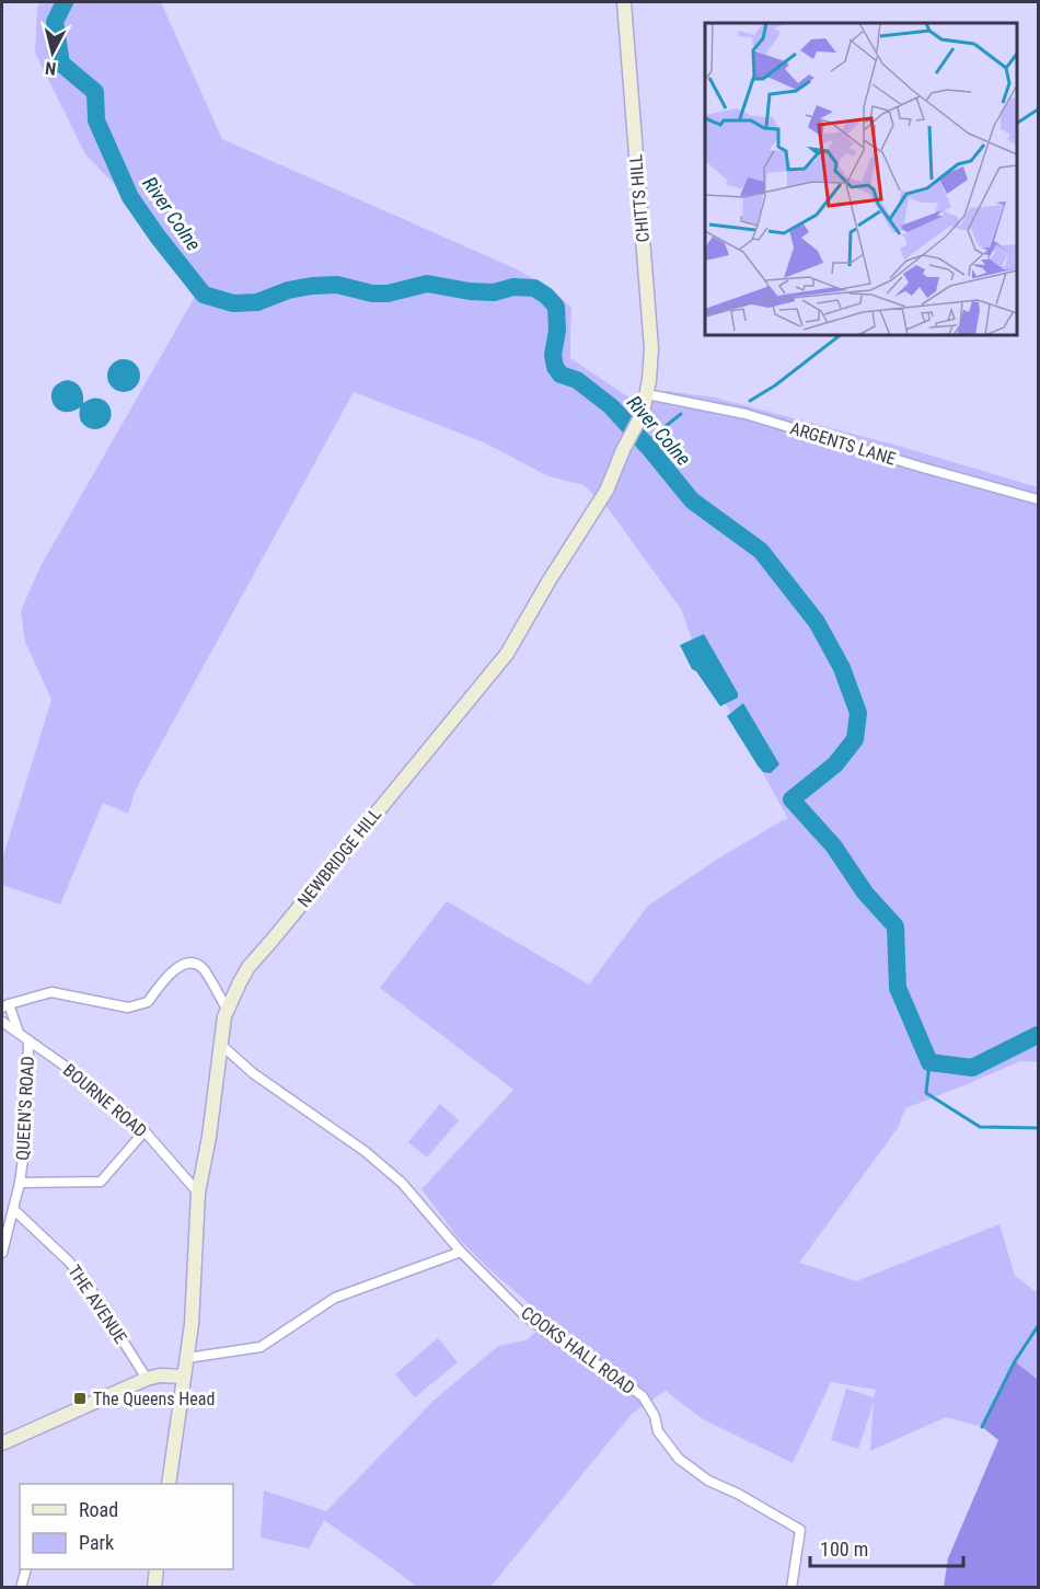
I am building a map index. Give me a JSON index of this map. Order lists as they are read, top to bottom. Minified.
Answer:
{"streets":{"street":["CHITTS HILL","ARGENTS LANE","NEWBRIDGE HILL","BOURNE ROAD","QUEEN'S ROAD","THE AVENUE","COOKS HALL ROAD"]},"crossings":[["CHITTS HILL","ARGENTS LANE"],["CHITTS HILL","NEWBRIDGE HILL"],["ARGENTS LANE","NEWBRIDGE HILL"],["NEWBRIDGE HILL","BOURNE ROAD"],["NEWBRIDGE HILL","COOKS HALL ROAD"],["BOURNE ROAD","QUEEN'S ROAD"],["QUEEN'S ROAD","THE AVENUE"]],"water":["River Colne"],"places":{"transit":["The Queens Head"]},"legend":["Road","Park"],"scale_bar":"100 m","north":"bottom"}
